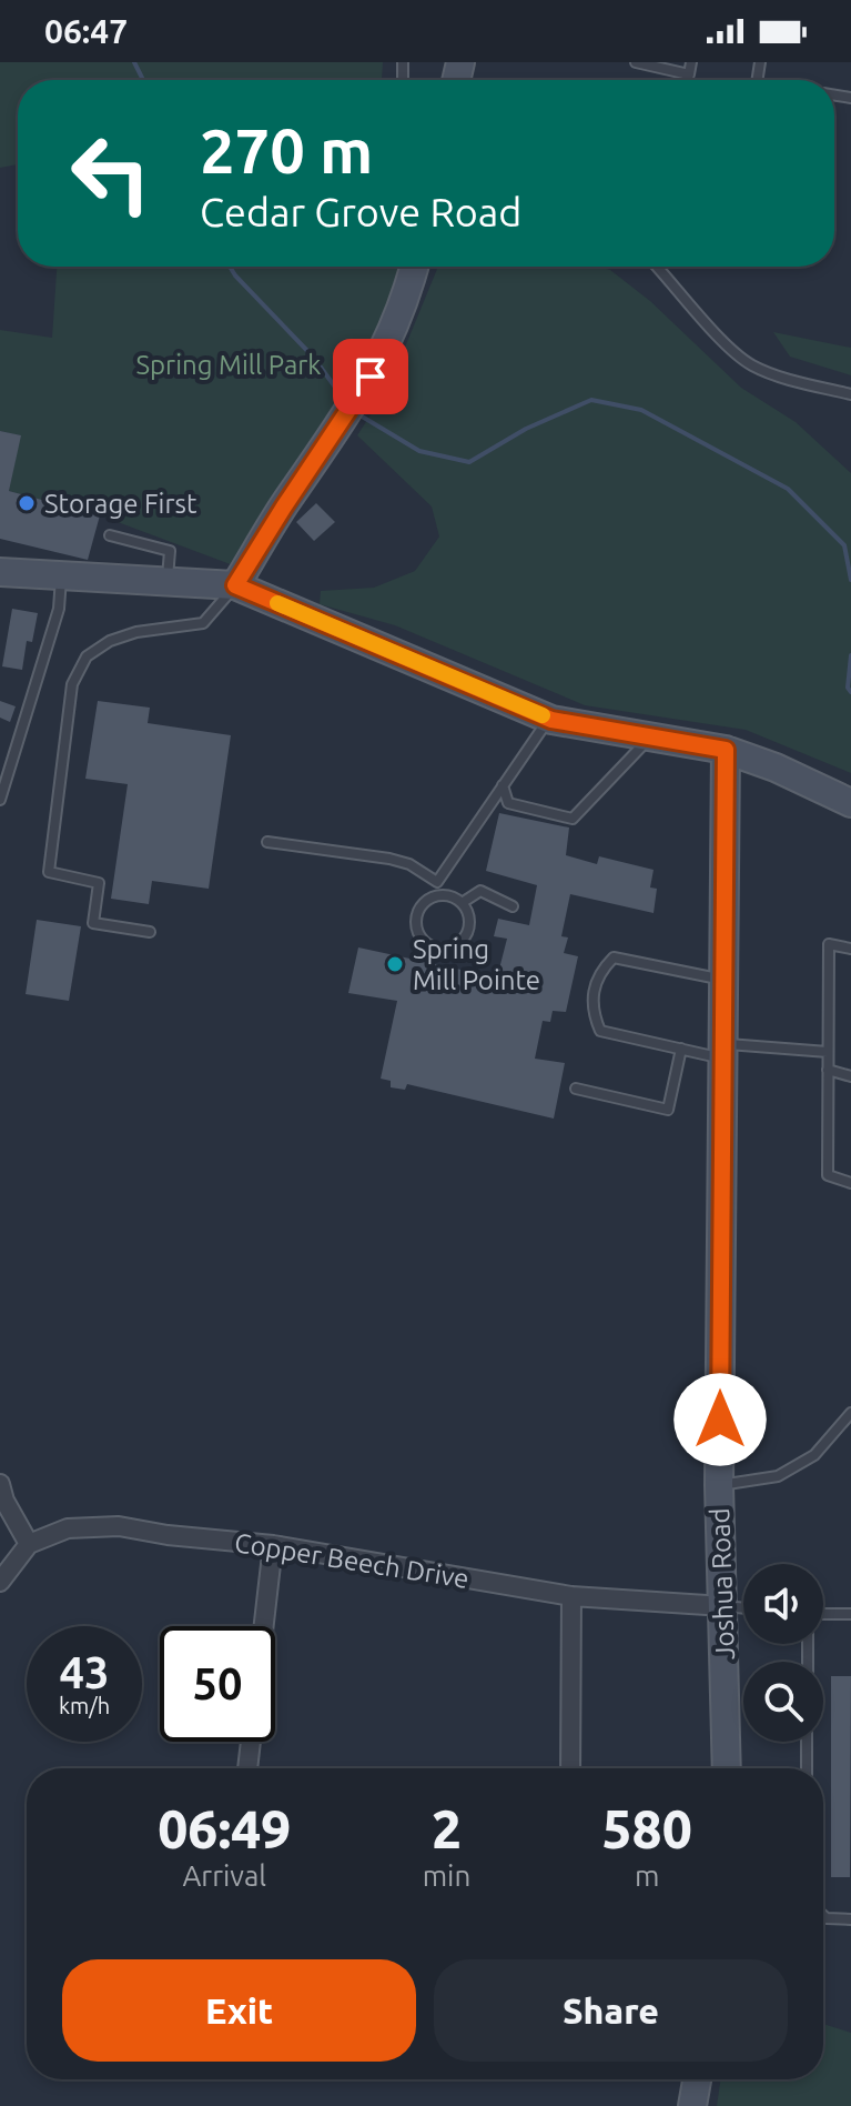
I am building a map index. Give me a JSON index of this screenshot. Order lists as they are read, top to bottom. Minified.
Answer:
{"streets":{"main road":["Joshua Road"],"street":["Copper Beech Drive"]},"crossings":[["Copper Beech Drive","Joshua Road"]],"parks":["Spring Mill Park"],"places":["Storage First","Spring Mill Pointe"],"page":{"status":"06:47","turn":["270 m","Cedar Grove Road"],"speed":"43 km/h","limit":"50","eta":["06:49","Arrival","2","min","580","m"],"buttons":["Exit","Share"]}}
